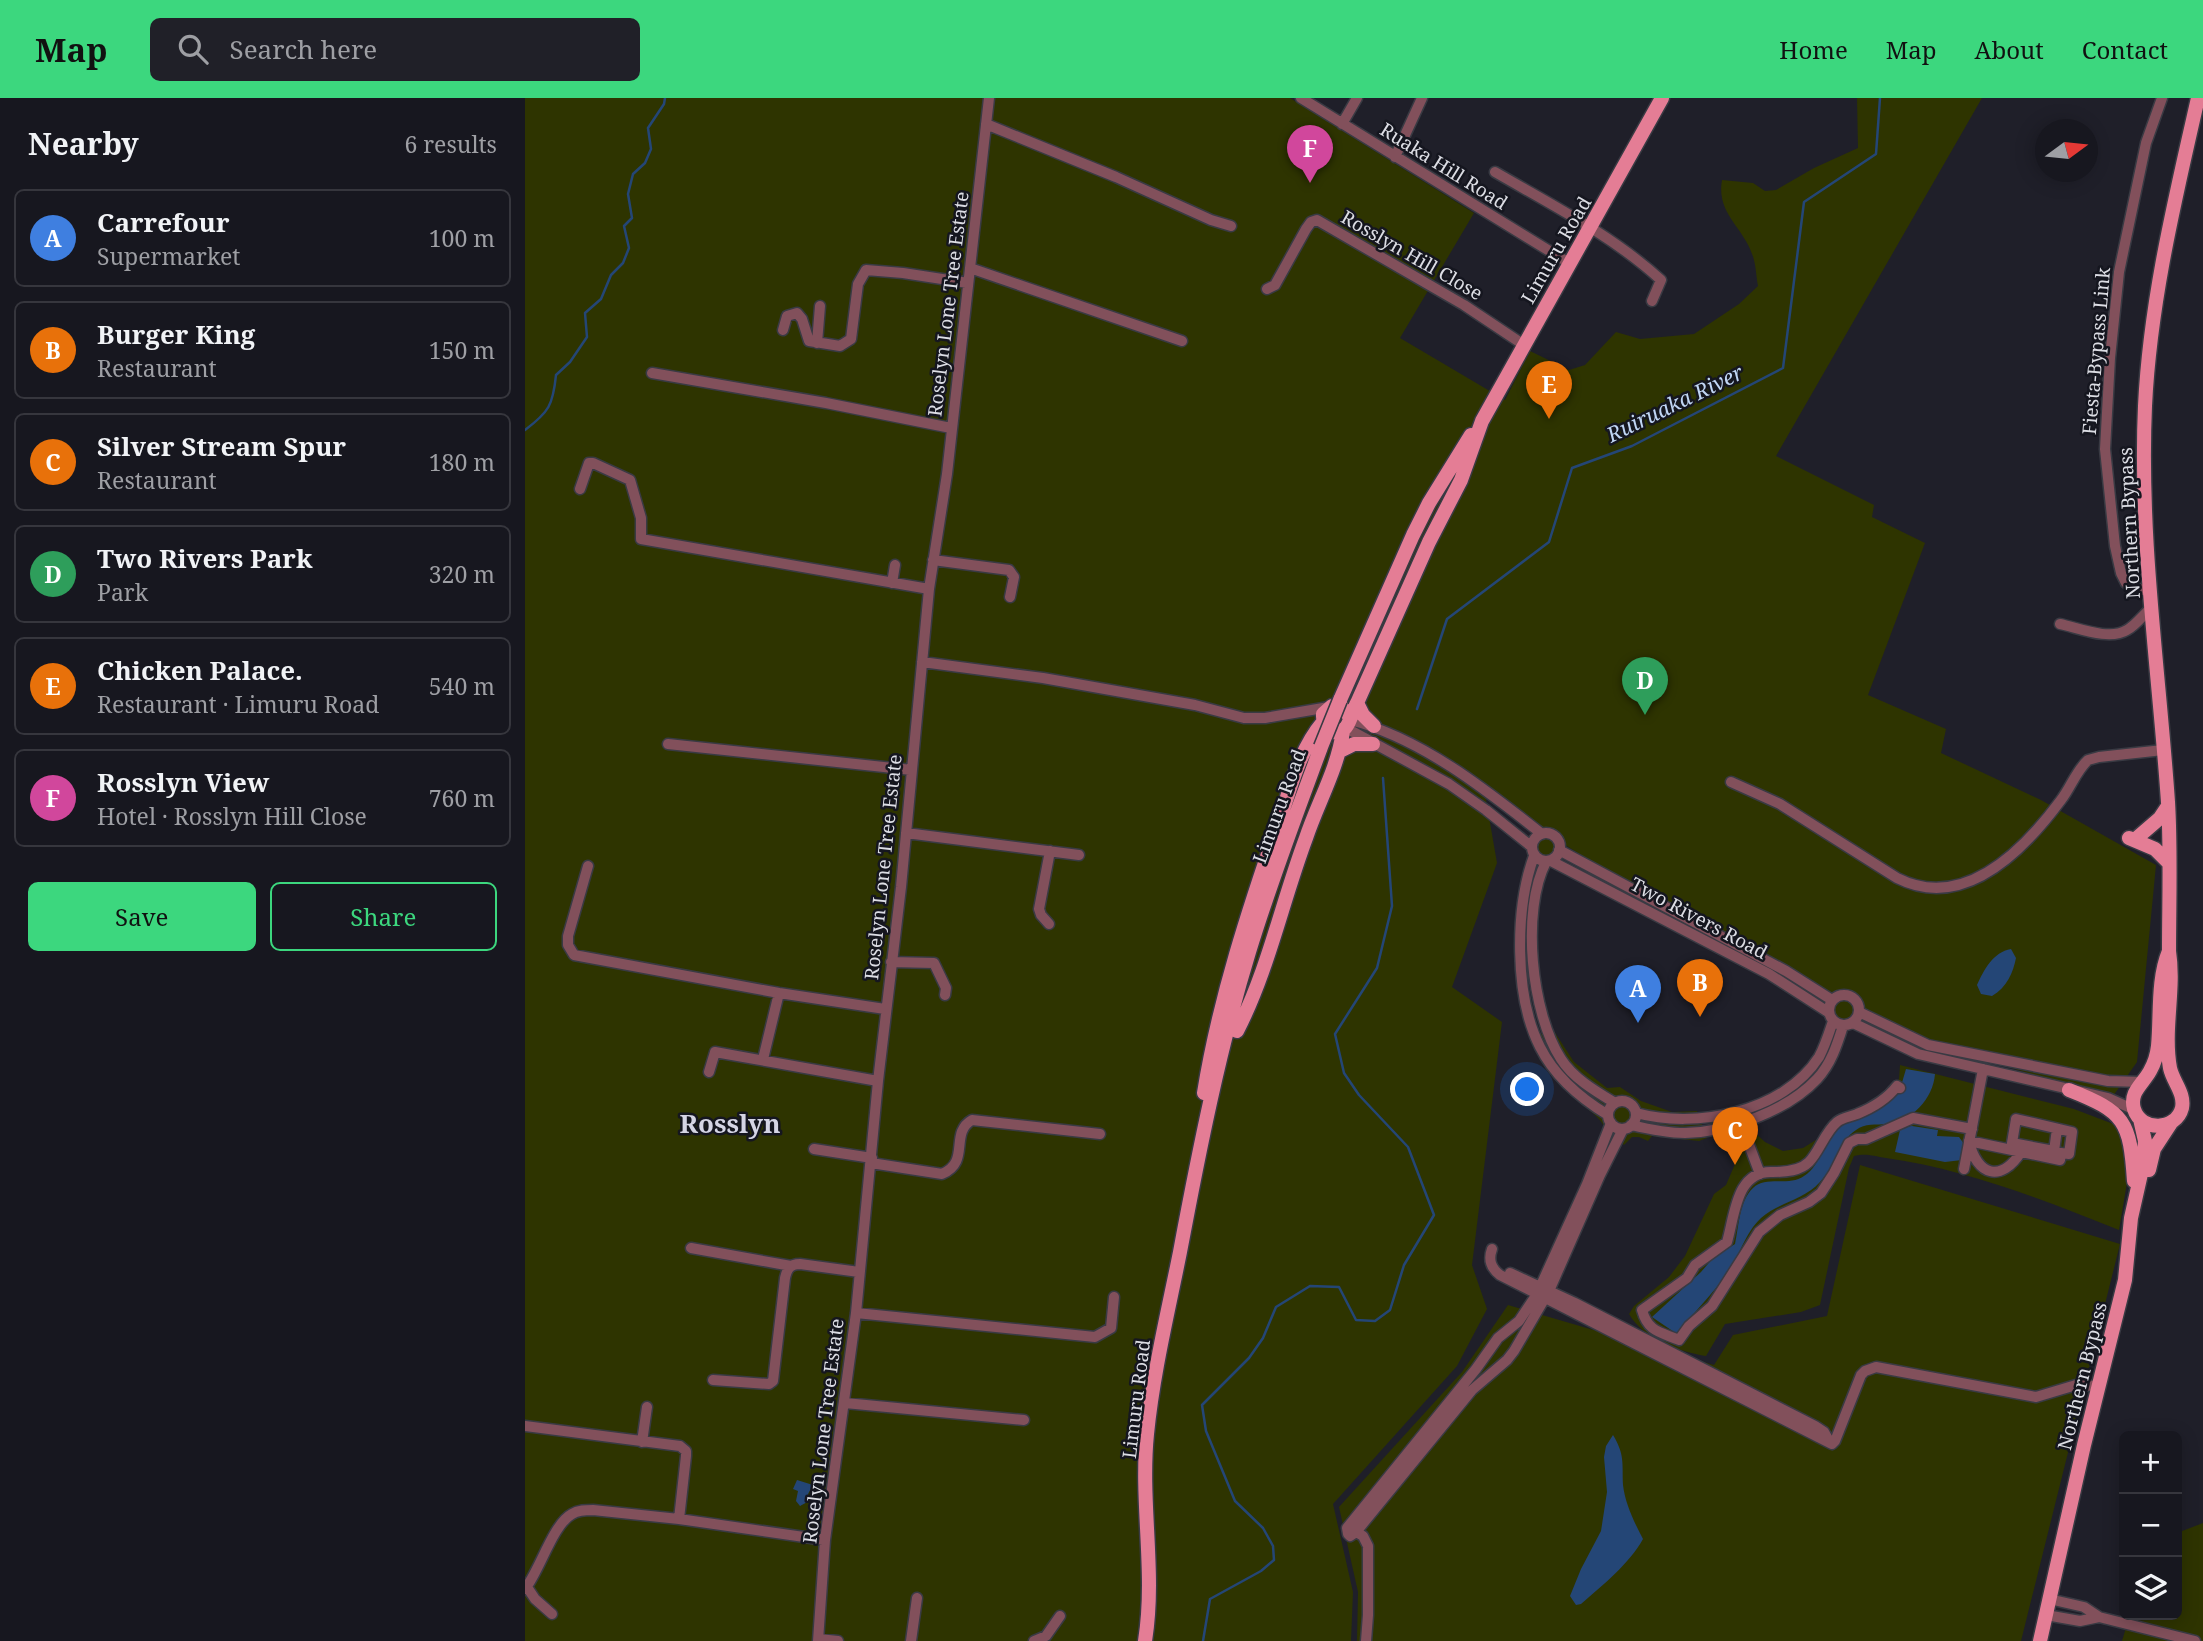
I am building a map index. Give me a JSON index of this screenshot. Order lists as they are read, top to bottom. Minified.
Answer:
{"streets":{"main road":["Limuru Road","Northern Bypass"],"street":["Ruaka Hill Road","Rosslyn Hill Close","Roselyn Lone Tree Estate","Fiesta-Bypass Link","Two Rivers Road"]},"crossings":[["Ruaka Hill Road","Limuru Road"],["Limuru Road","Rosslyn Hill Close"],["Fiesta-Bypass Link","Northern Bypass"],["Northern Bypass","Two Rivers Road"]],"districts":["Rosslyn"],"water":["Ruiruaka River"],"north":"right","page":{"header":"Map","search":"Search here","nav":["Home","Map","About","Contact"],"heading":["Nearby","6 results"],"pins":["F","E","D","B","A","C"],"list":[{"mark":"A","name":"Carrefour","note":"Supermarket","value":"100 m"},{"mark":"B","name":"Burger King","note":"Restaurant","value":"150 m"},{"mark":"C","name":"Silver Stream Spur","note":"Restaurant","value":"180 m"},{"mark":"D","name":"Two Rivers Park","note":"Park","value":"320 m"},{"mark":"E","name":"Chicken Palace.","note":"Restaurant · Limuru Road","value":"540 m"},{"mark":"F","name":"Rosslyn View","note":"Hotel · Rosslyn Hill Close","value":"760 m"}],"buttons":["Save","Share"],"map_buttons":["+","−"]}}
